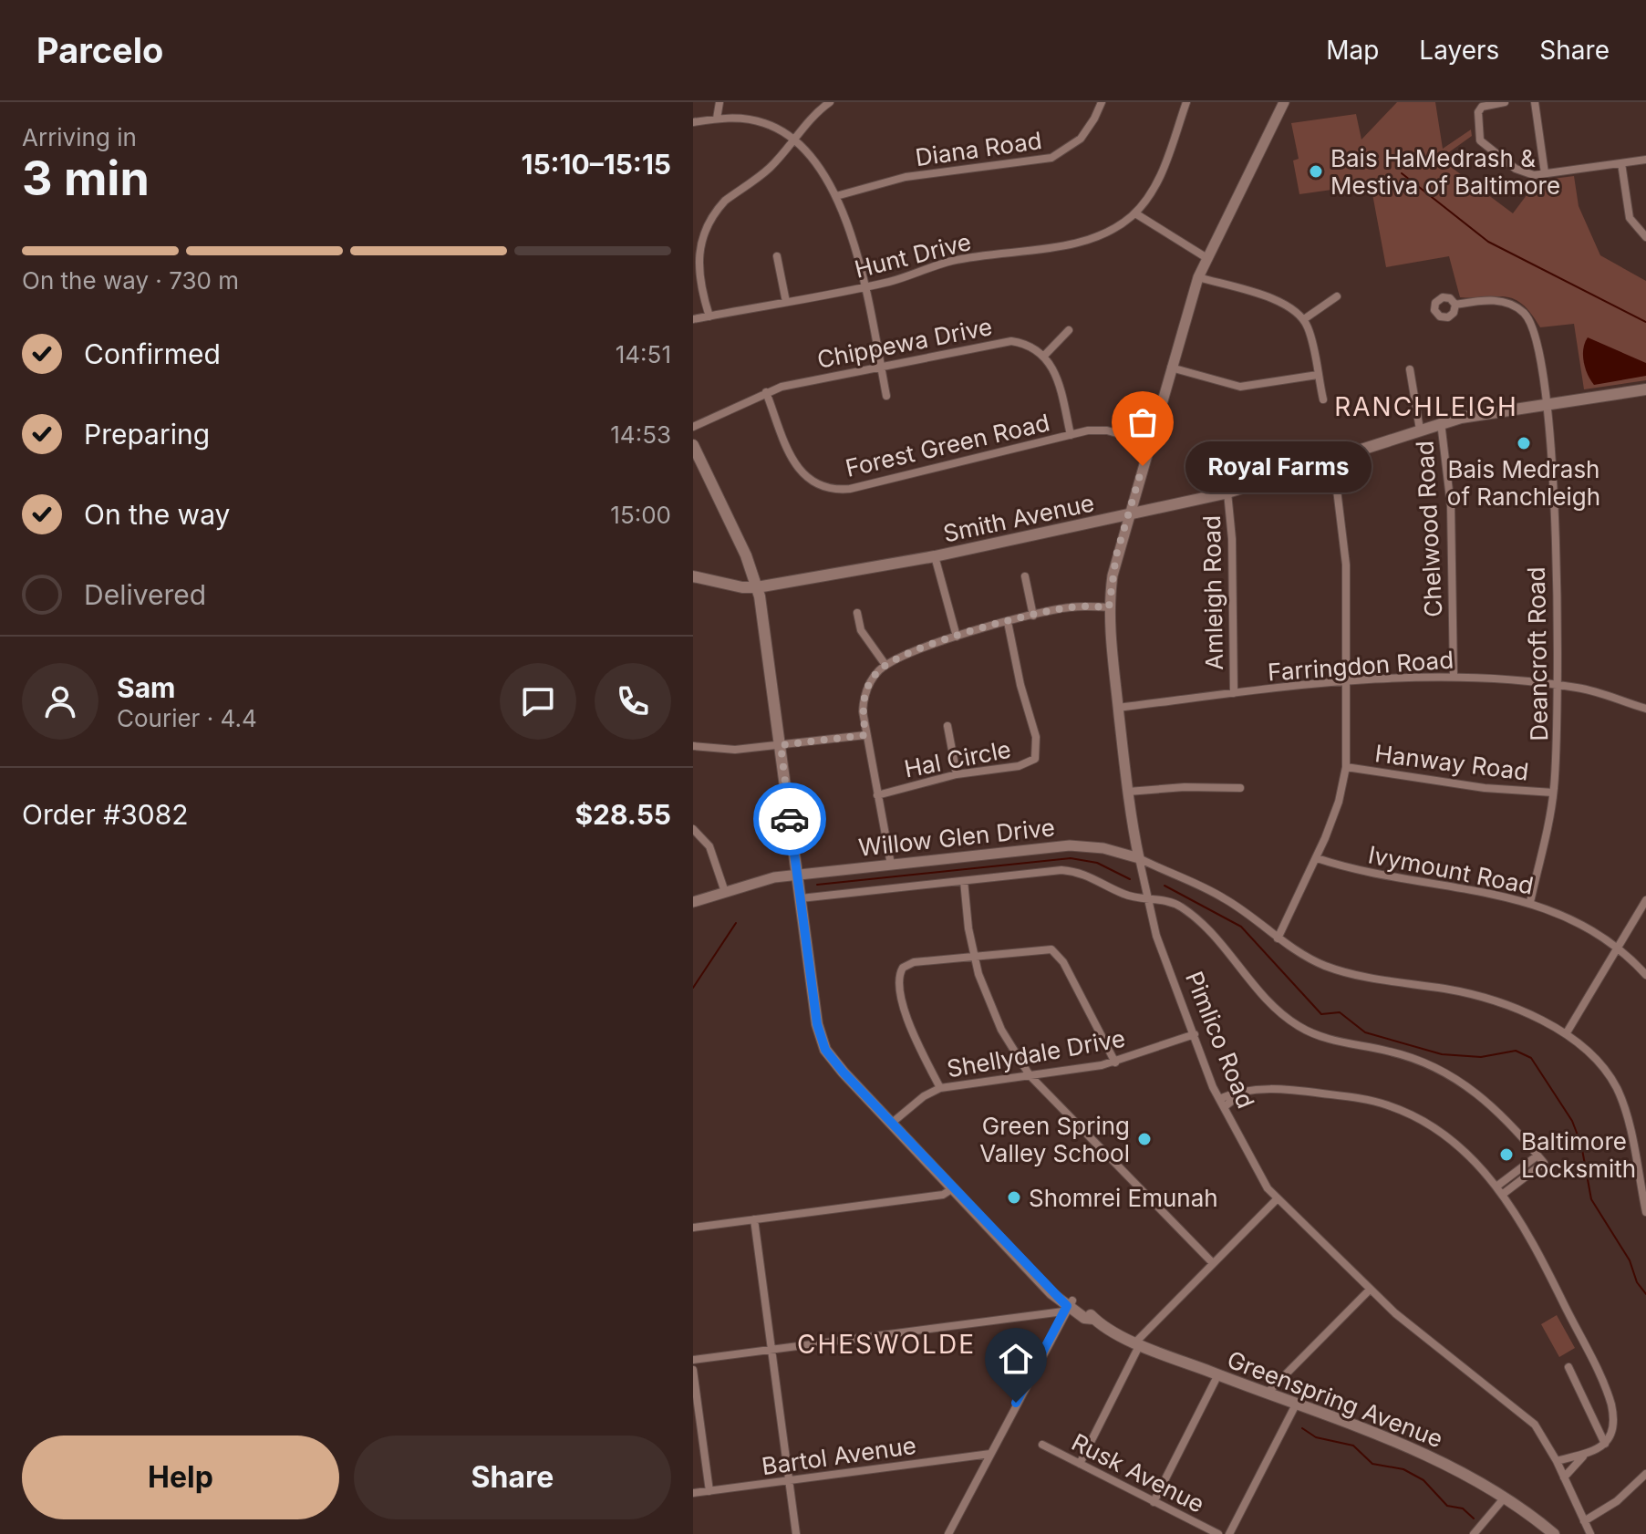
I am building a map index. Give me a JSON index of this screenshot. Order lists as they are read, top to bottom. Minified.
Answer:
{"streets":{"main road":["Smith Avenue","Greenspring Avenue"],"street":["Diana Road","Hunt Drive","Chippewa Drive","Forest Green Road","Chelwood Road","Amleigh Road","Deancroft Road","Farringdon Road","Hal Circle","Hanway Road","Willow Glen Drive","Ivymount Road","Pimlico Road","Shellydale Drive","Bartol Avenue","Rusk Avenue"]},"crossings":[["Chippewa Drive","Forest Green Road"],["Forest Green Road","Pimlico Road"],["Smith Avenue","Chelwood Road"],["Smith Avenue","Amleigh Road"],["Smith Avenue","Deancroft Road"],["Smith Avenue","Pimlico Road"],["Smith Avenue","Greenspring Avenue"],["Chelwood Road","Farringdon Road"],["Amleigh Road","Farringdon Road"],["Deancroft Road","Farringdon Road"],["Deancroft Road","Hanway Road"],["Deancroft Road","Ivymount Road"],["Farringdon Road","Pimlico Road"],["Willow Glen Drive","Pimlico Road"],["Willow Glen Drive","Greenspring Avenue"],["Pimlico Road","Shellydale Drive"],["Shellydale Drive","Greenspring Avenue"]],"districts":["RANCHLEIGH","CHESWOLDE"],"places":["Bais HaMedrash & Mestiva of Baltimore","Bais Medrash of Ranchleigh","Royal Farms","Green Spring Valley School","Baltimore Locksmith","Shomrei Emunah"],"page":{"header":"Parcelo","nav":["Map","Layers","Share"],"heading":["3 min","Arriving in","15:10–15:15"],"panel":["Sam","Courier · 4.4","Order #3082","$28.55"],"bar":"On the way · 730 m","list":[["Confirmed","14:51"],["Preparing","14:53"],["On the way","15:00"],"Delivered"],"bubble":"Royal Farms","buttons":["Help","Share"]}}
